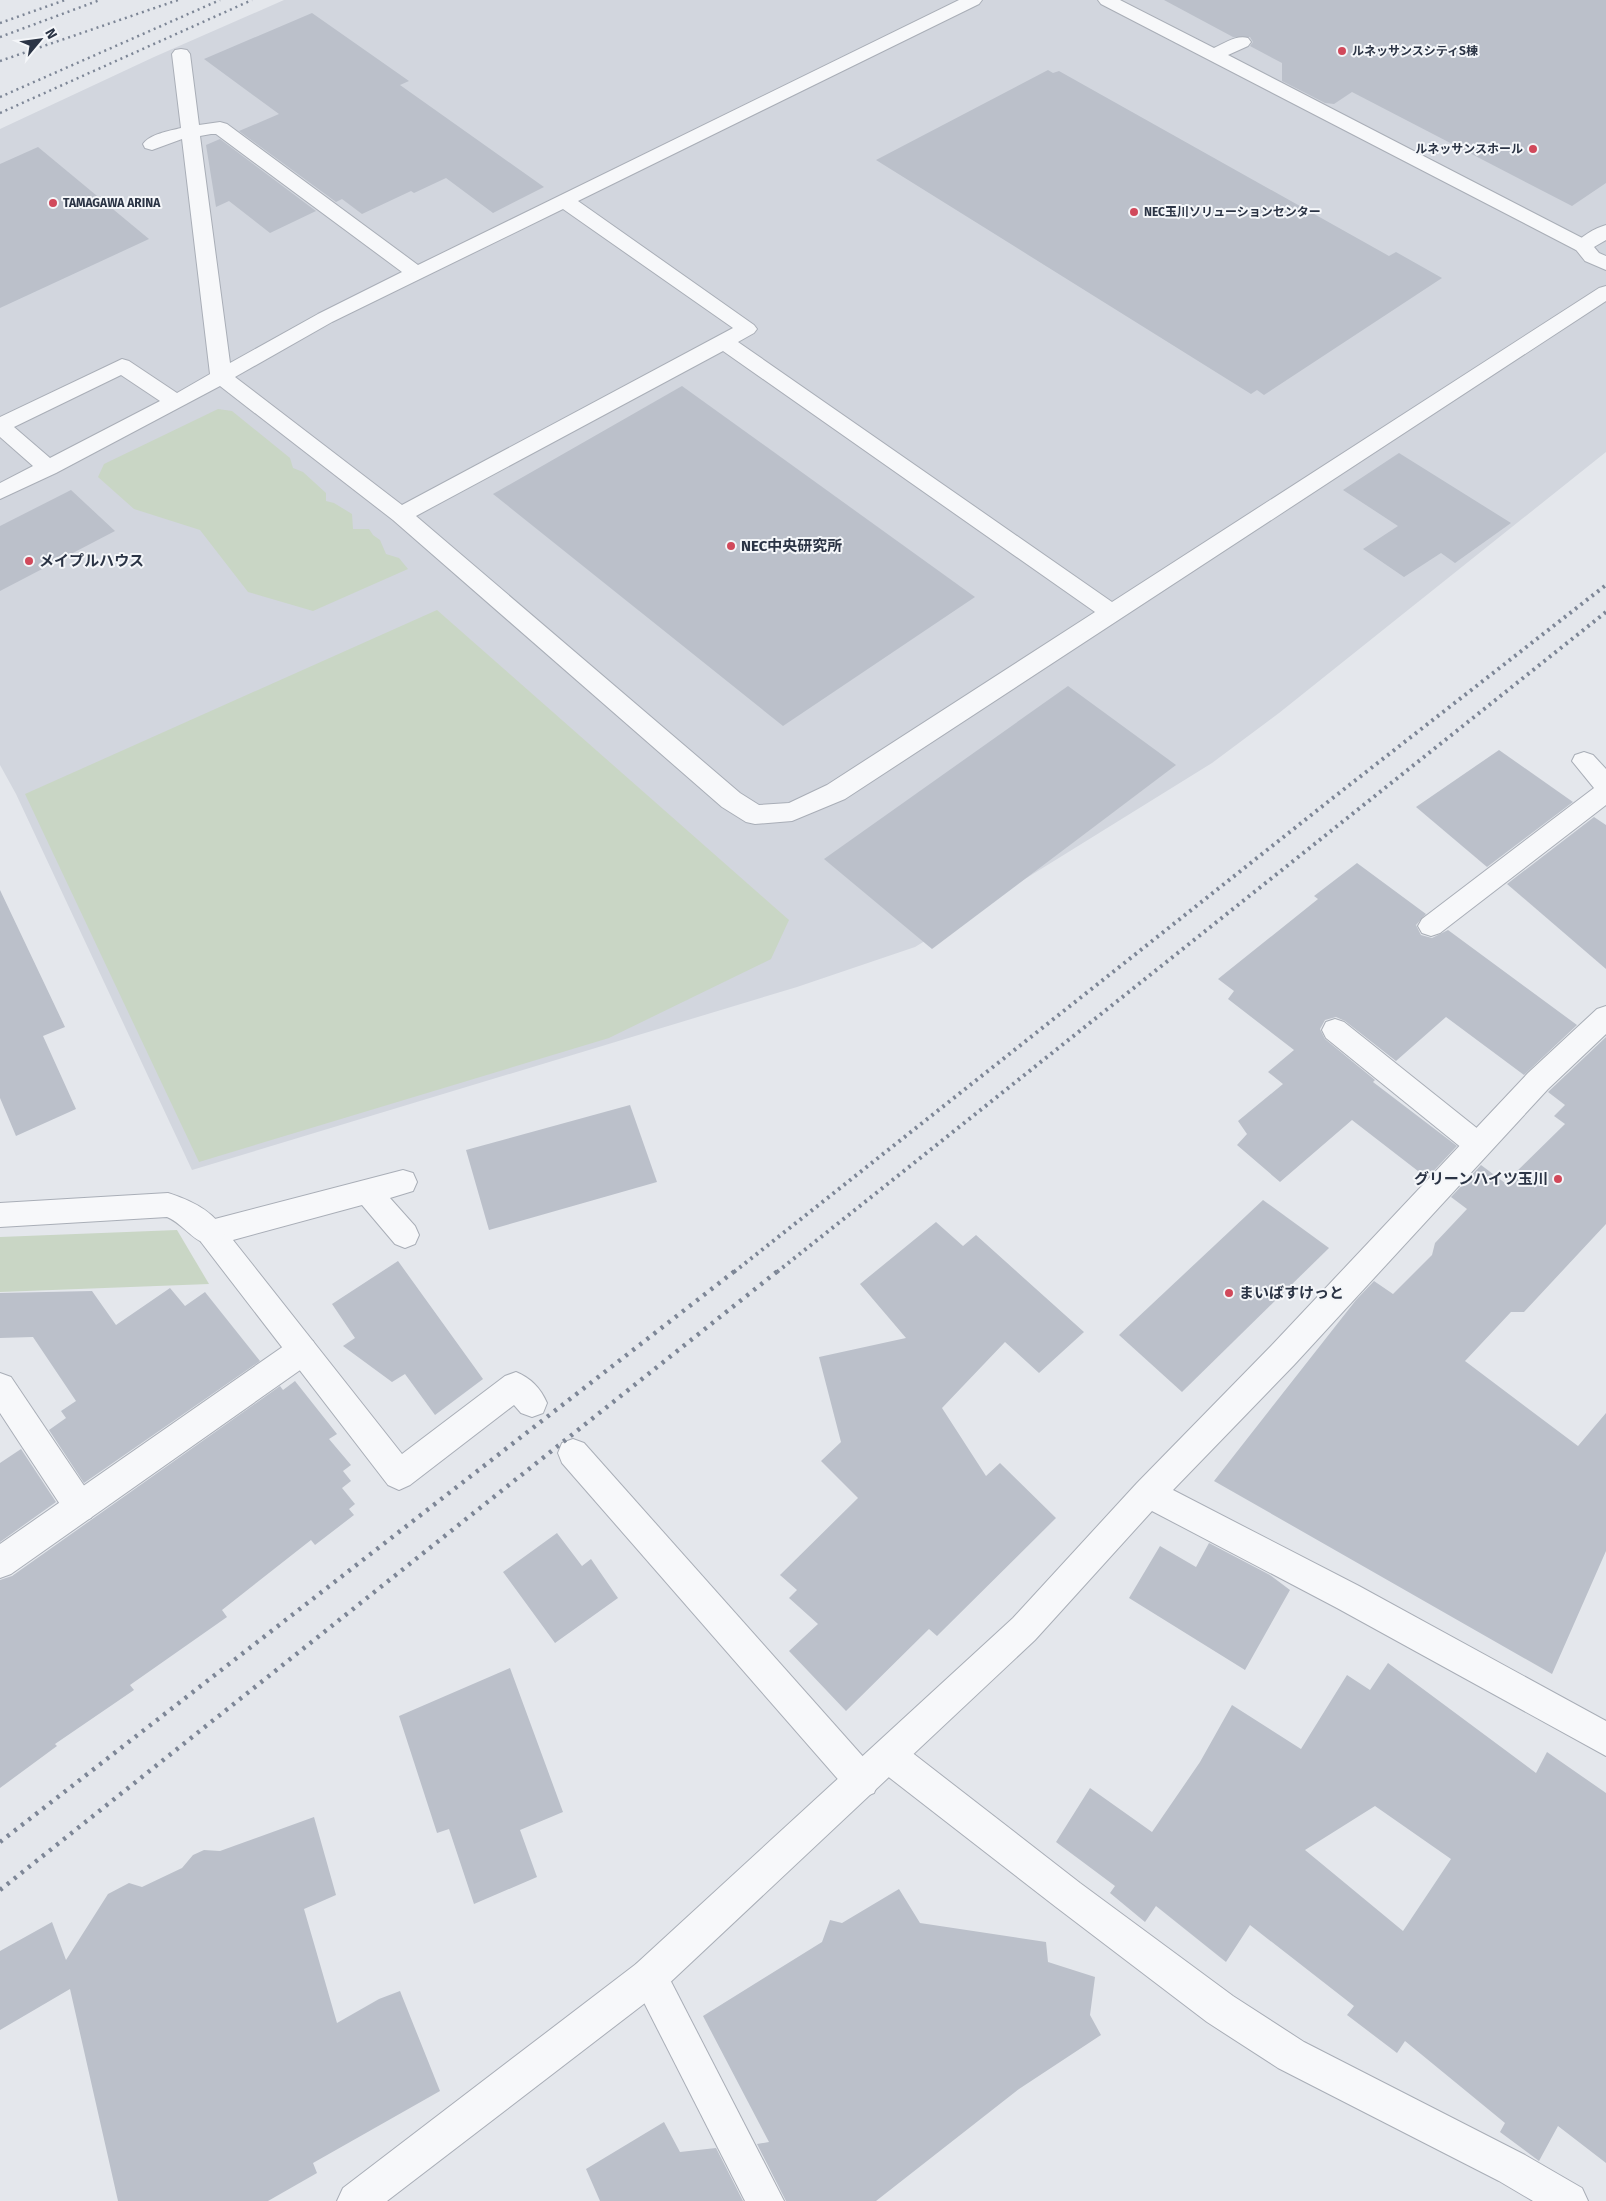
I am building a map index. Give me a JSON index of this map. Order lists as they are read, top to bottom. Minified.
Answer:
{"places":["ルネッサンスシティS棟","ルネッサンスホール","TAMAGAWA ARINA","NEC玉川ソリューションセンター","NEC中央研究所","メイプルハウス","グリーンハイツ玉川","まいばすけっと"],"north":"top right"}
